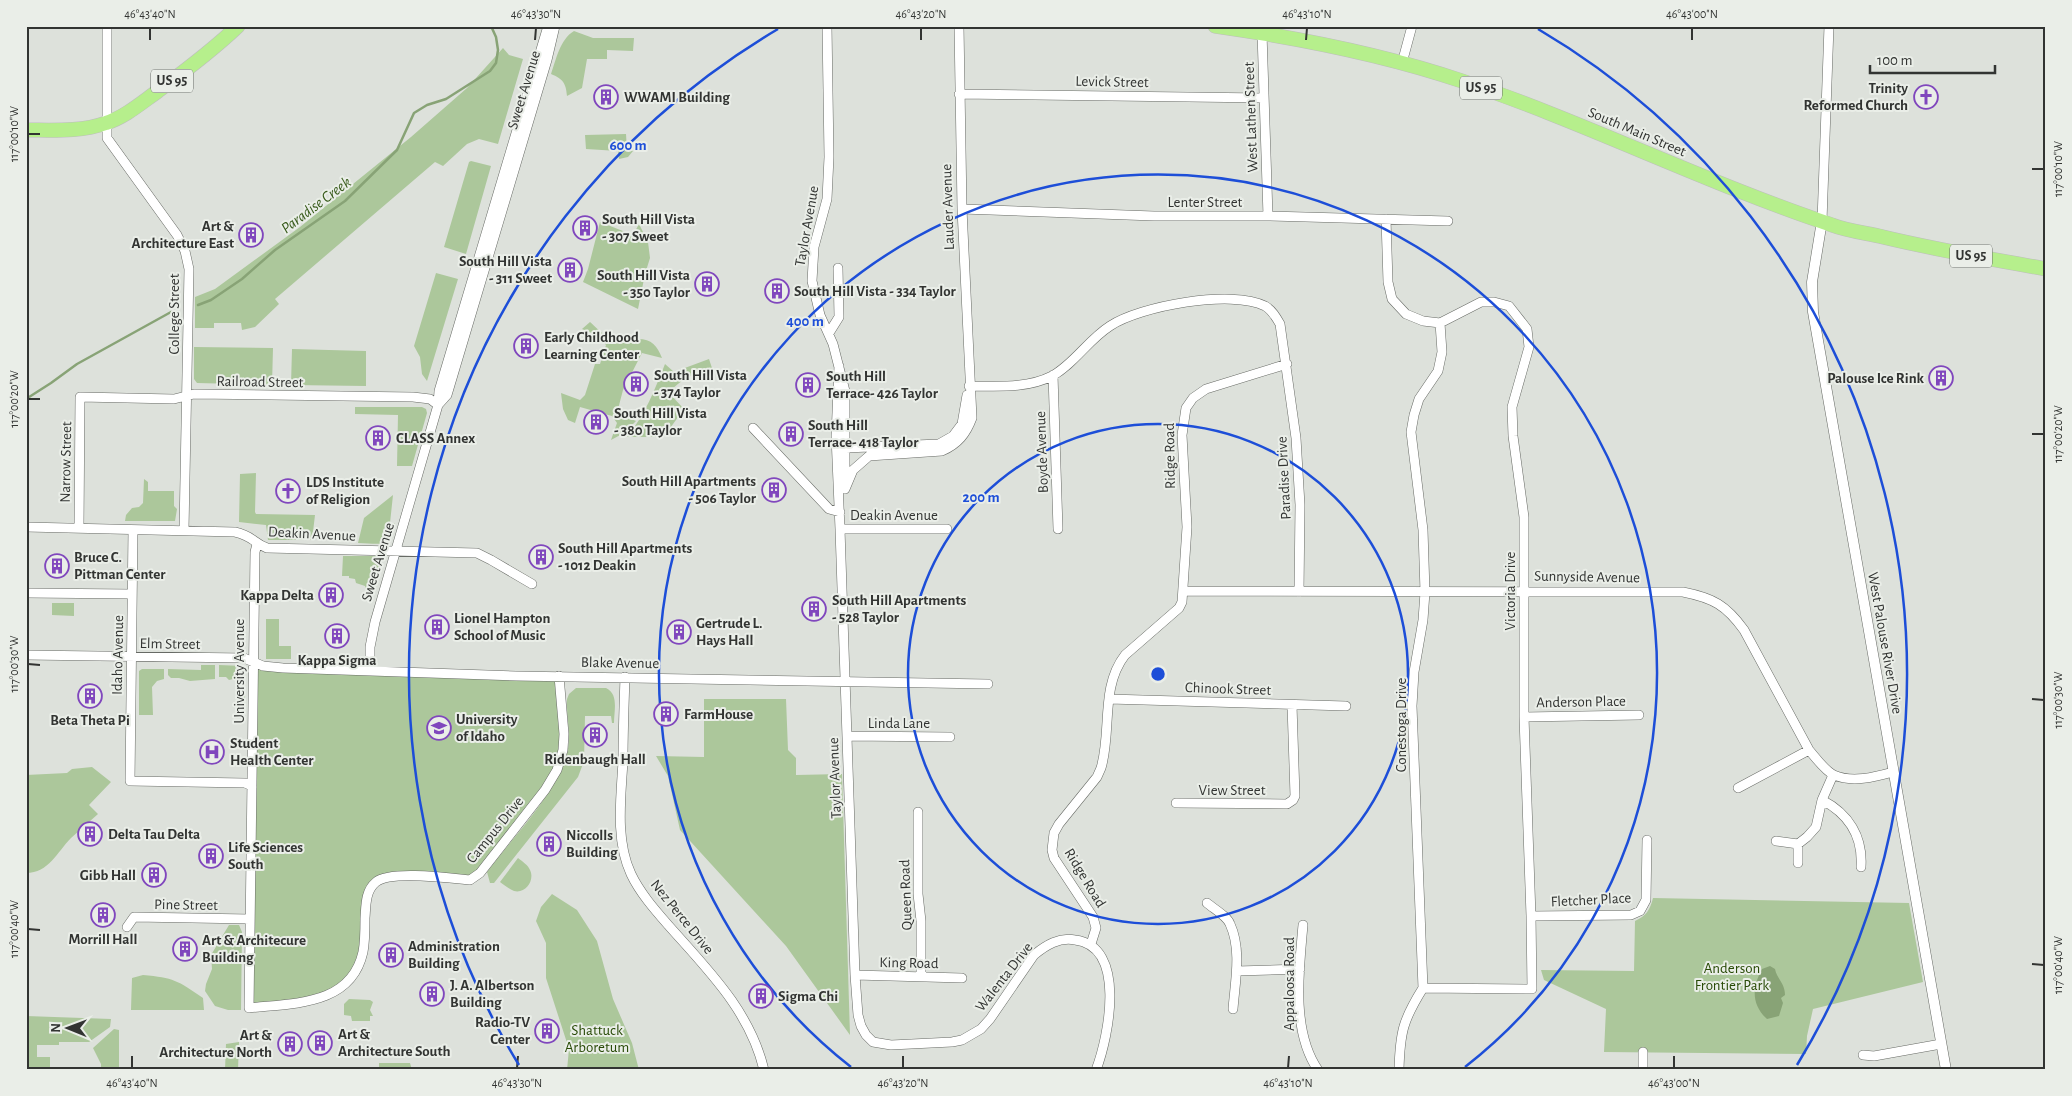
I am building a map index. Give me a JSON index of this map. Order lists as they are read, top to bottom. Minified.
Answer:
{"streets":{"highway":["US 95","South Main Street"],"street":["Levick Street","Sweet Avenue","West Lathen Street","Lenter Street","Lauder Avenue","Taylor Avenue","College Street","Railroad Street","Boyde Avenue","Ridge Road","Narrow Street","Paradise Drive","Deakin Avenue","Sunnyside Avenue","Victoria Drive","West Palouse River Drive","Elm Street","Idaho Avenue","Blake Avenue","University Avenue","Chinook Street","Anderson Place","Linda Lane","Conestoga Drive","View Street","Campus Drive","Queen Road","Fletcher Place","Pine Street","Nez Perce Drive","King Road","Walenta Drive","Appaloosa Road"]},"crossings":[["US 95","College Street"],["Levick Street","West Lathen Street"],["Levick Street","Lauder Avenue"],["Sweet Avenue","Railroad Street"],["Sweet Avenue","Deakin Avenue"],["Sweet Avenue","Blake Avenue"],["West Lathen Street","South Main Street"],["West Lathen Street","Lenter Street"],["South Main Street","West Palouse River Drive"],["Lenter Street","Lauder Avenue"],["Lauder Avenue","Taylor Avenue"],["Taylor Avenue","Deakin Avenue"],["Taylor Avenue","Blake Avenue"],["Taylor Avenue","Linda Lane"],["Taylor Avenue","King Road"],["Taylor Avenue","Walenta Drive"],["College Street","Railroad Street"],["College Street","Deakin Avenue"],["Railroad Street","Narrow Street"],["Ridge Road","Paradise Drive"],["Ridge Road","Sunnyside Avenue"],["Ridge Road","Chinook Street"],["Ridge Road","Walenta Drive"],["Narrow Street","Deakin Avenue"],["Paradise Drive","Sunnyside Avenue"],["Deakin Avenue","Idaho Avenue"],["Deakin Avenue","University Avenue"],["Sunnyside Avenue","Victoria Drive"],["Sunnyside Avenue","Conestoga Drive"],["Victoria Drive","Anderson Place"],["Victoria Drive","Conestoga Drive"],["Victoria Drive","Fletcher Place"],["Elm Street","Idaho Avenue"],["Elm Street","Blake Avenue"],["Elm Street","University Avenue"],["Idaho Avenue","University Avenue"],["Blake Avenue","University Avenue"],["Blake Avenue","Campus Drive"],["Blake Avenue","Nez Perce Drive"],["University Avenue","Campus Drive"],["University Avenue","Pine Street"],["Chinook Street","View Street"],["Queen Road","King Road"]],"water":["Paradise Creek"],"parks":["Anderson Frontier Park","Shattuck Arboretum"],"places":{"building":["WWAMI Building","South Hill Vista - 307 Sweet","Art & Architecture East","South Hill Vista - 311 Sweet","South Hill Vista - 350 Taylor","South Hill Vista - 334 Taylor","Early Childhood Learning Center","Palouse Ice Rink","South Hill Vista - 374 Taylor","South Hill Terrace- 426 Taylor","South Hill Vista - 380 Taylor","South Hill Terrace- 418 Taylor","CLASS Annex","South Hill Apartments - 506 Taylor","South Hill Apartments - 1012 Deakin","Bruce C. Pittman Center","Kappa Delta","South Hill Apartments - 528 Taylor","Lionel Hampton School of Music","Gertrude L. Hays Hall","Kappa Sigma","Beta Theta Pi","FarmHouse","Ridenbaugh Hall","Delta Tau Delta","Niccolls Building","Life Sciences South","Gibb Hall","Morrill Hall","Art & Architecure Building","Administration Building","J. A. Albertson Building","Sigma Chi","Radio-TV Center","Art & Architecture South","Art & Architecture North"],"church":["Trinity Reformed Church","LDS Institute of Religion"],"school or university":["University of Idaho"],"hospital":["Student Health Center"]},"scale_bar":"100 m","north":"left","coordinates":["46°43'40\"N","46°43'30\"N","46°43'20\"N","46°43'10\"N","46°43'00\"N","117°00'10\"W","117°00'20\"W","117°00'30\"W","117°00'40\"W"],"rings":["600 m","400 m","200 m"]}
